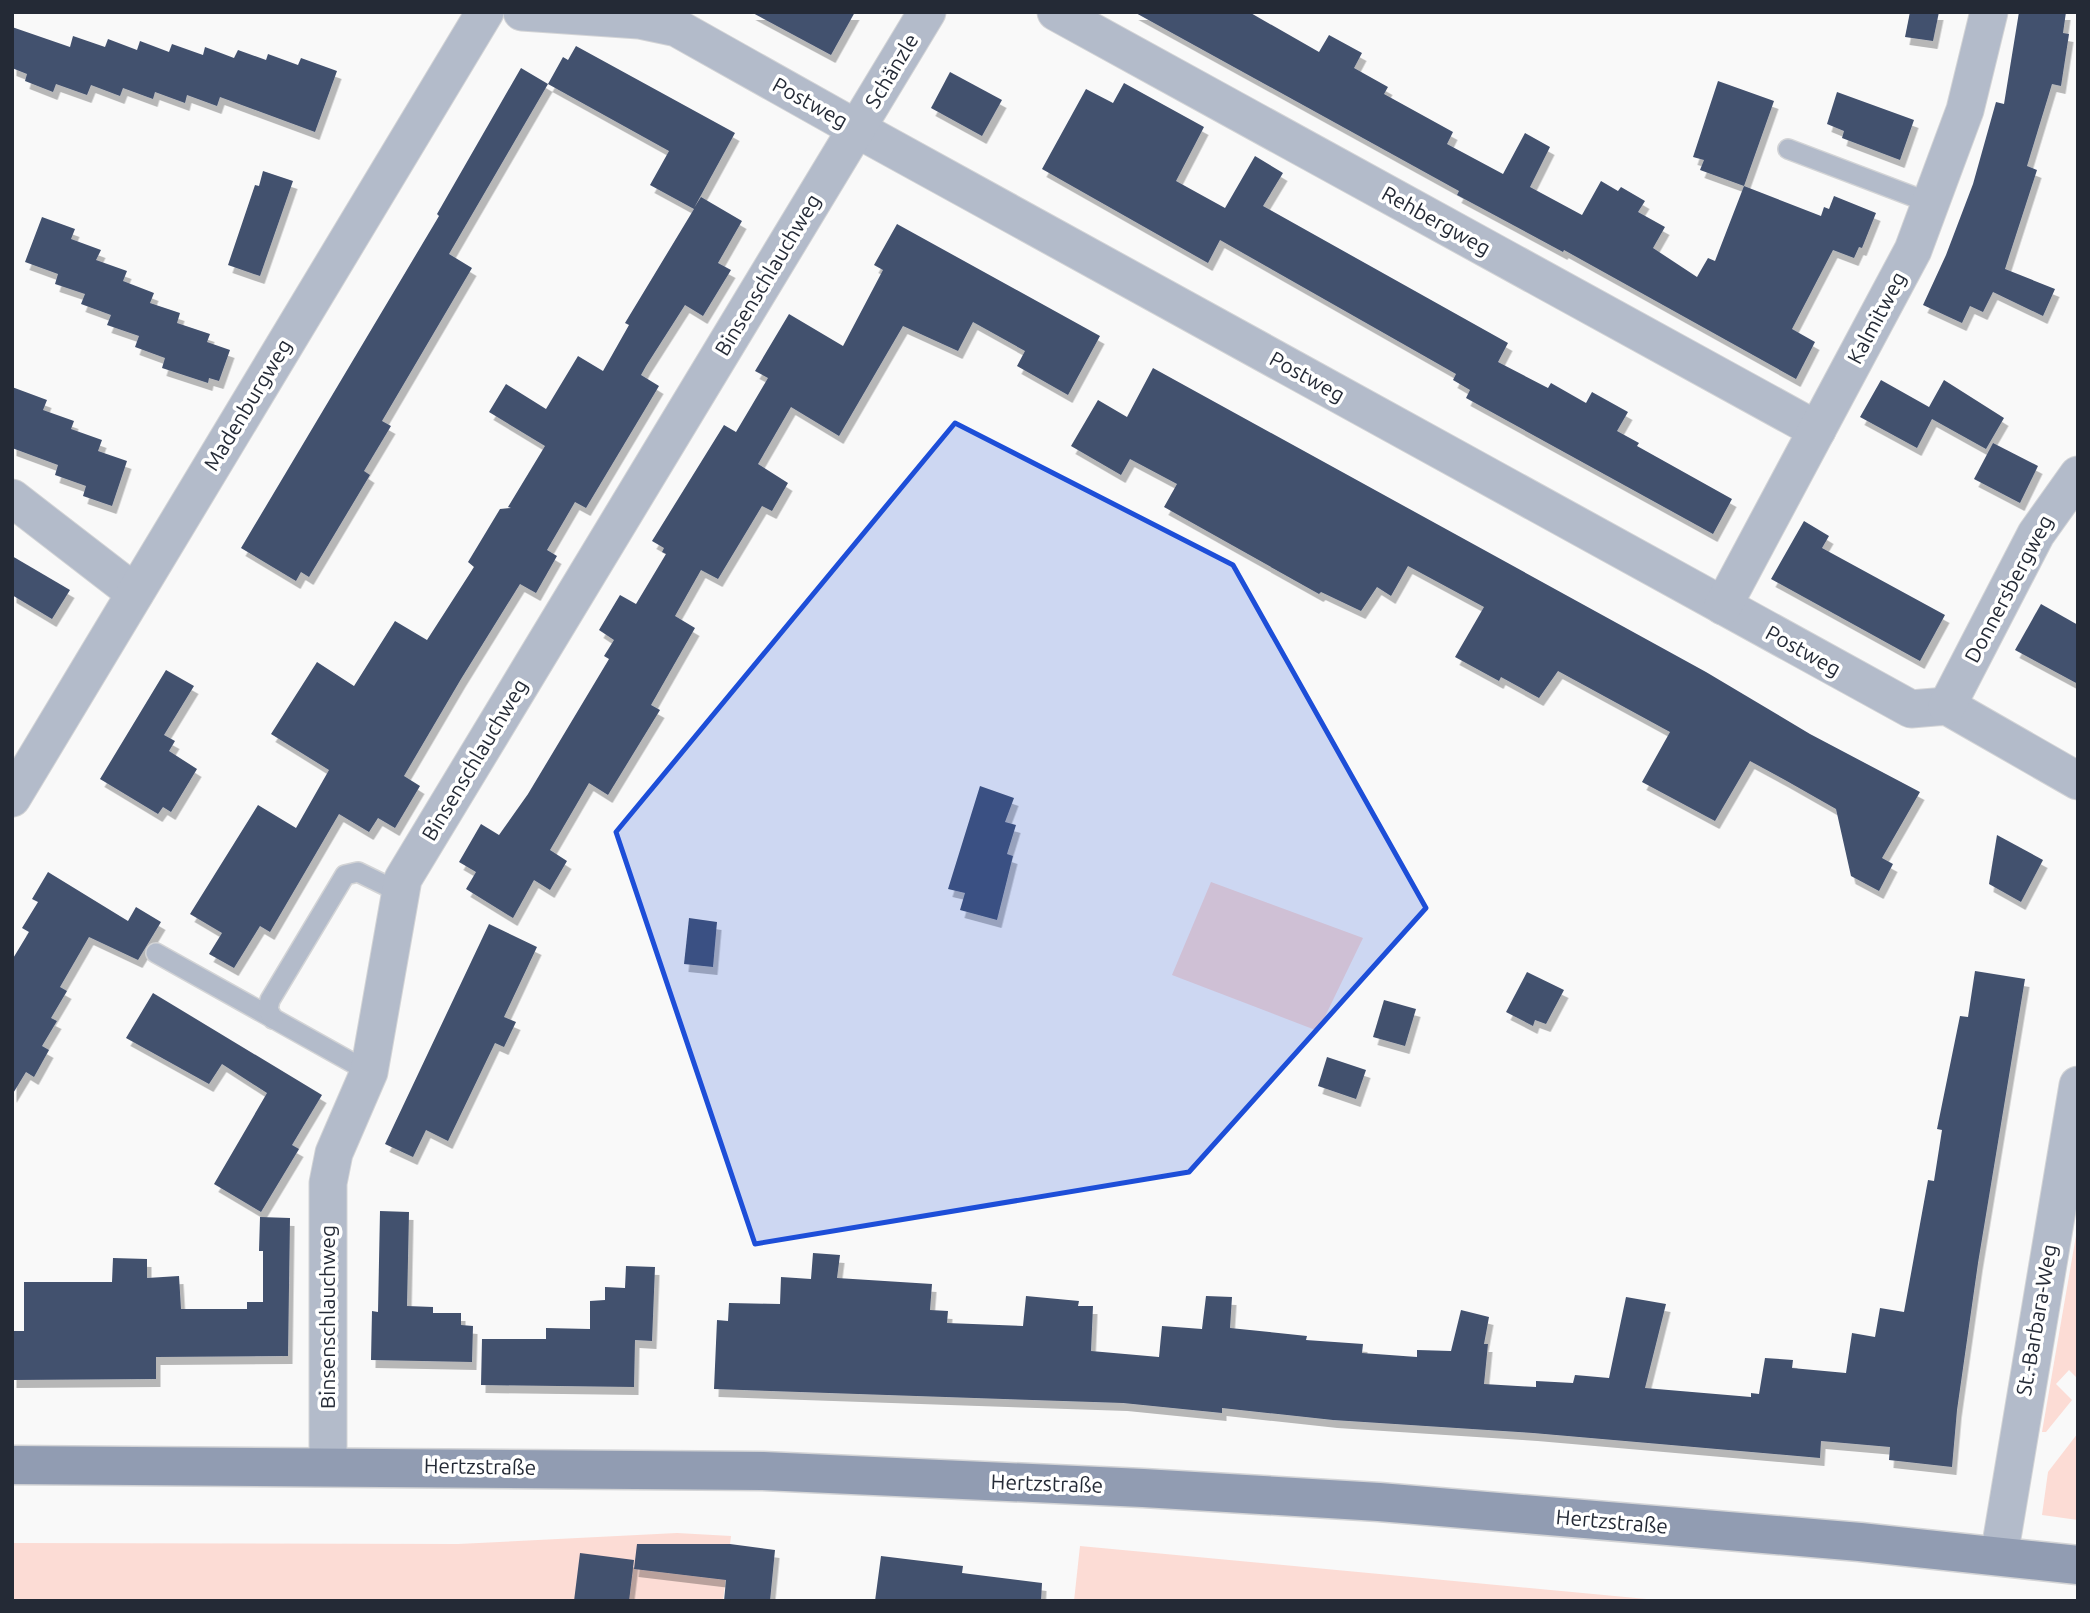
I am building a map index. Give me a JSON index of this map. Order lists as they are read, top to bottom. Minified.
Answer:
{"streets":{"main road":["Hertzstraße"],"street":["Schänzle","Postweg","Rehbergweg","Binsenschlauchweg","Kalmitweg","Madenburgweg","Donnersbergweg","St.-Barbara-Weg"]},"crossings":[["Schänzle","Postweg"],["Schänzle","Binsenschlauchweg"],["Postweg","Binsenschlauchweg"],["Postweg","Kalmitweg"],["Postweg","Donnersbergweg"],["Rehbergweg","Kalmitweg"],["Binsenschlauchweg","Hertzstraße"],["St.-Barbara-Weg","Hertzstraße"]]}
